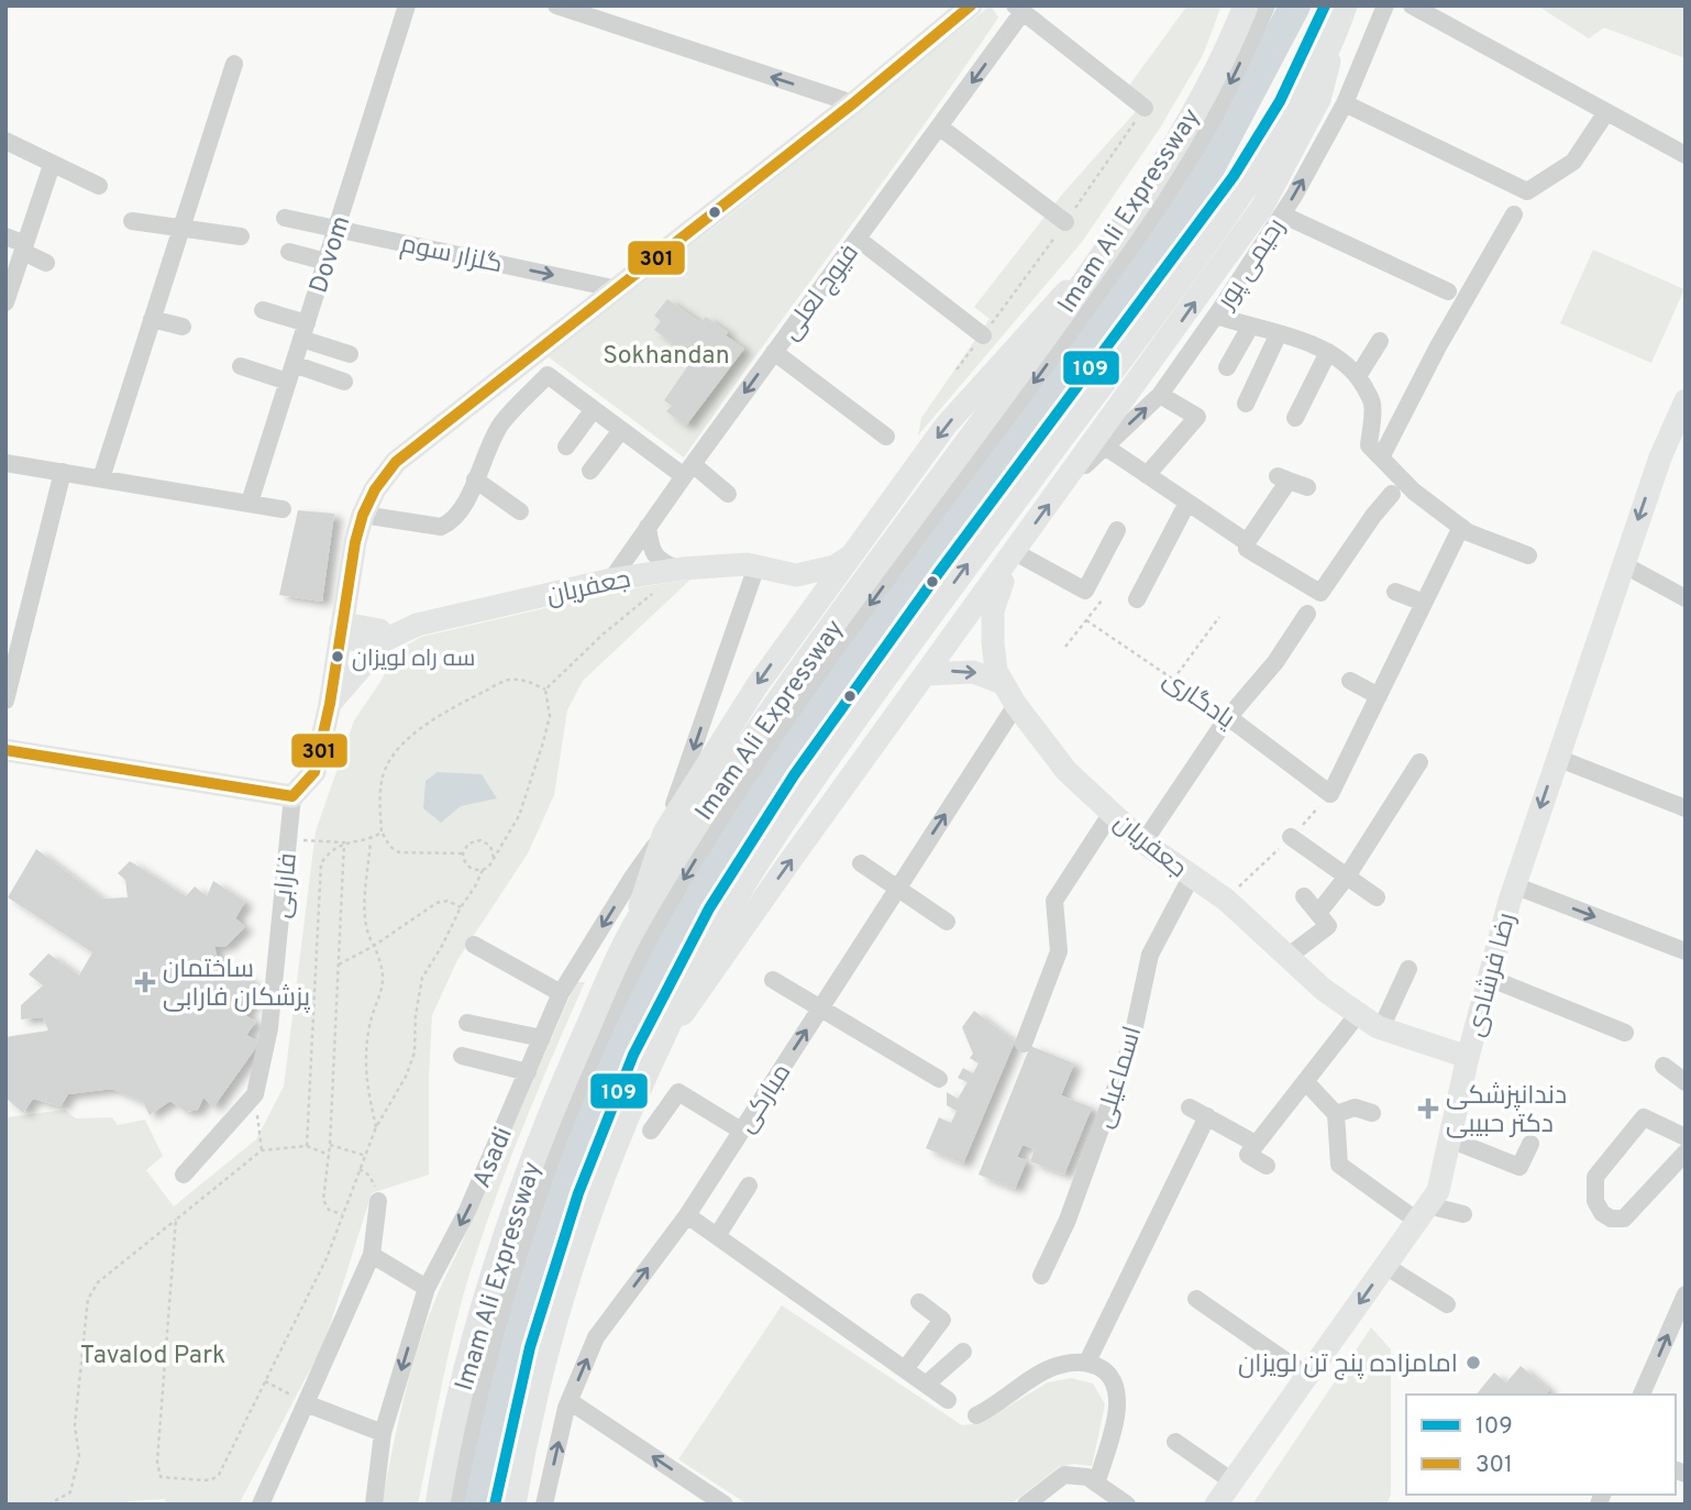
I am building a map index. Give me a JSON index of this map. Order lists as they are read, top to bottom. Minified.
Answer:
{"streets":{"highway":["Imam Ali Expressway"],"main road":["جعفریان","رضا فرشادی"],"street":["گلزار سوم","Dovom","رحیمی پور","فیوج لعلی","یادگاری","فارابی","اسماعیلی","مبارکی","Asadi"]},"crossings":[["گلزار سوم","Dovom"],["فیوج لعلی","جعفریان"],["جعفریان","رضا فرشادی"],["جعفریان","اسماعیلی"],["جعفریان","مبارکی"],["جعفریان","Asadi"]],"one_way":["گلزار سوم","فیوج لعلی"],"parks":["Sokhandan","Tavalod Park"],"places":{"other":["سه راه لویزان","امامزاده پنج تن لویزان"],"health":["ساختمان پزشکان فارابی","دندانپزشکی دکتر حبیبی"]},"lines":["transit line 109","transit line 301"],"legend":["109","301"]}
